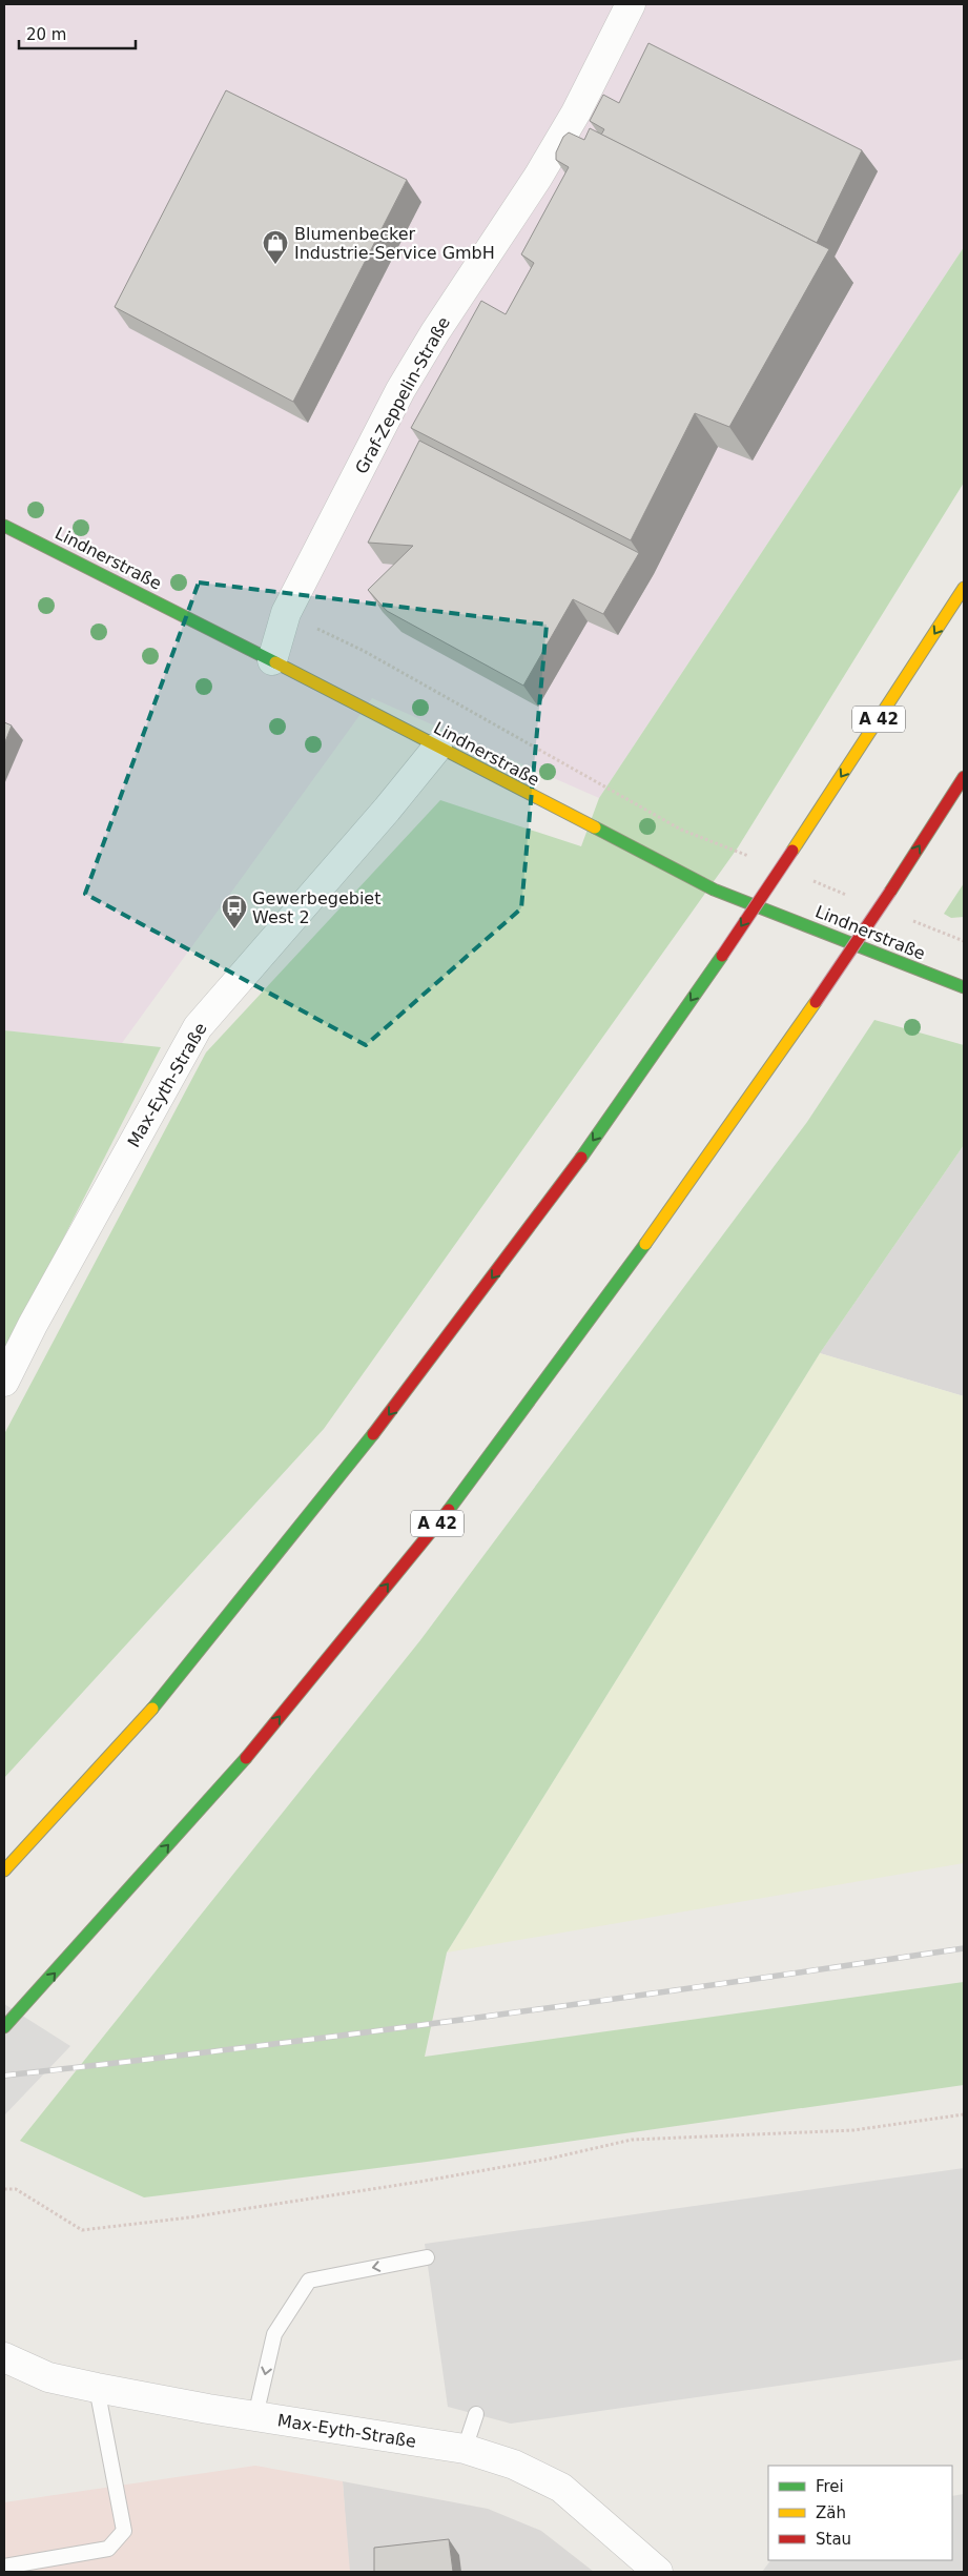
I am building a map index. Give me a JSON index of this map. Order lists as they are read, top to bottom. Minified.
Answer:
{"streets":{"main road":["Lindnerstraße","A 42"],"street":["Graf-Zeppelin-Straße","Max-Eyth-Straße"]},"crossings":[["Graf-Zeppelin-Straße","Lindnerstraße"],["Lindnerstraße","Max-Eyth-Straße"]],"places":{"shop":["Blumenbecker Industrie-Service GmbH"],"bus stop":["Gewerbegebiet West 2"]},"legend":["Frei","Zäh","Stau"],"scale_bar":"20 m"}
